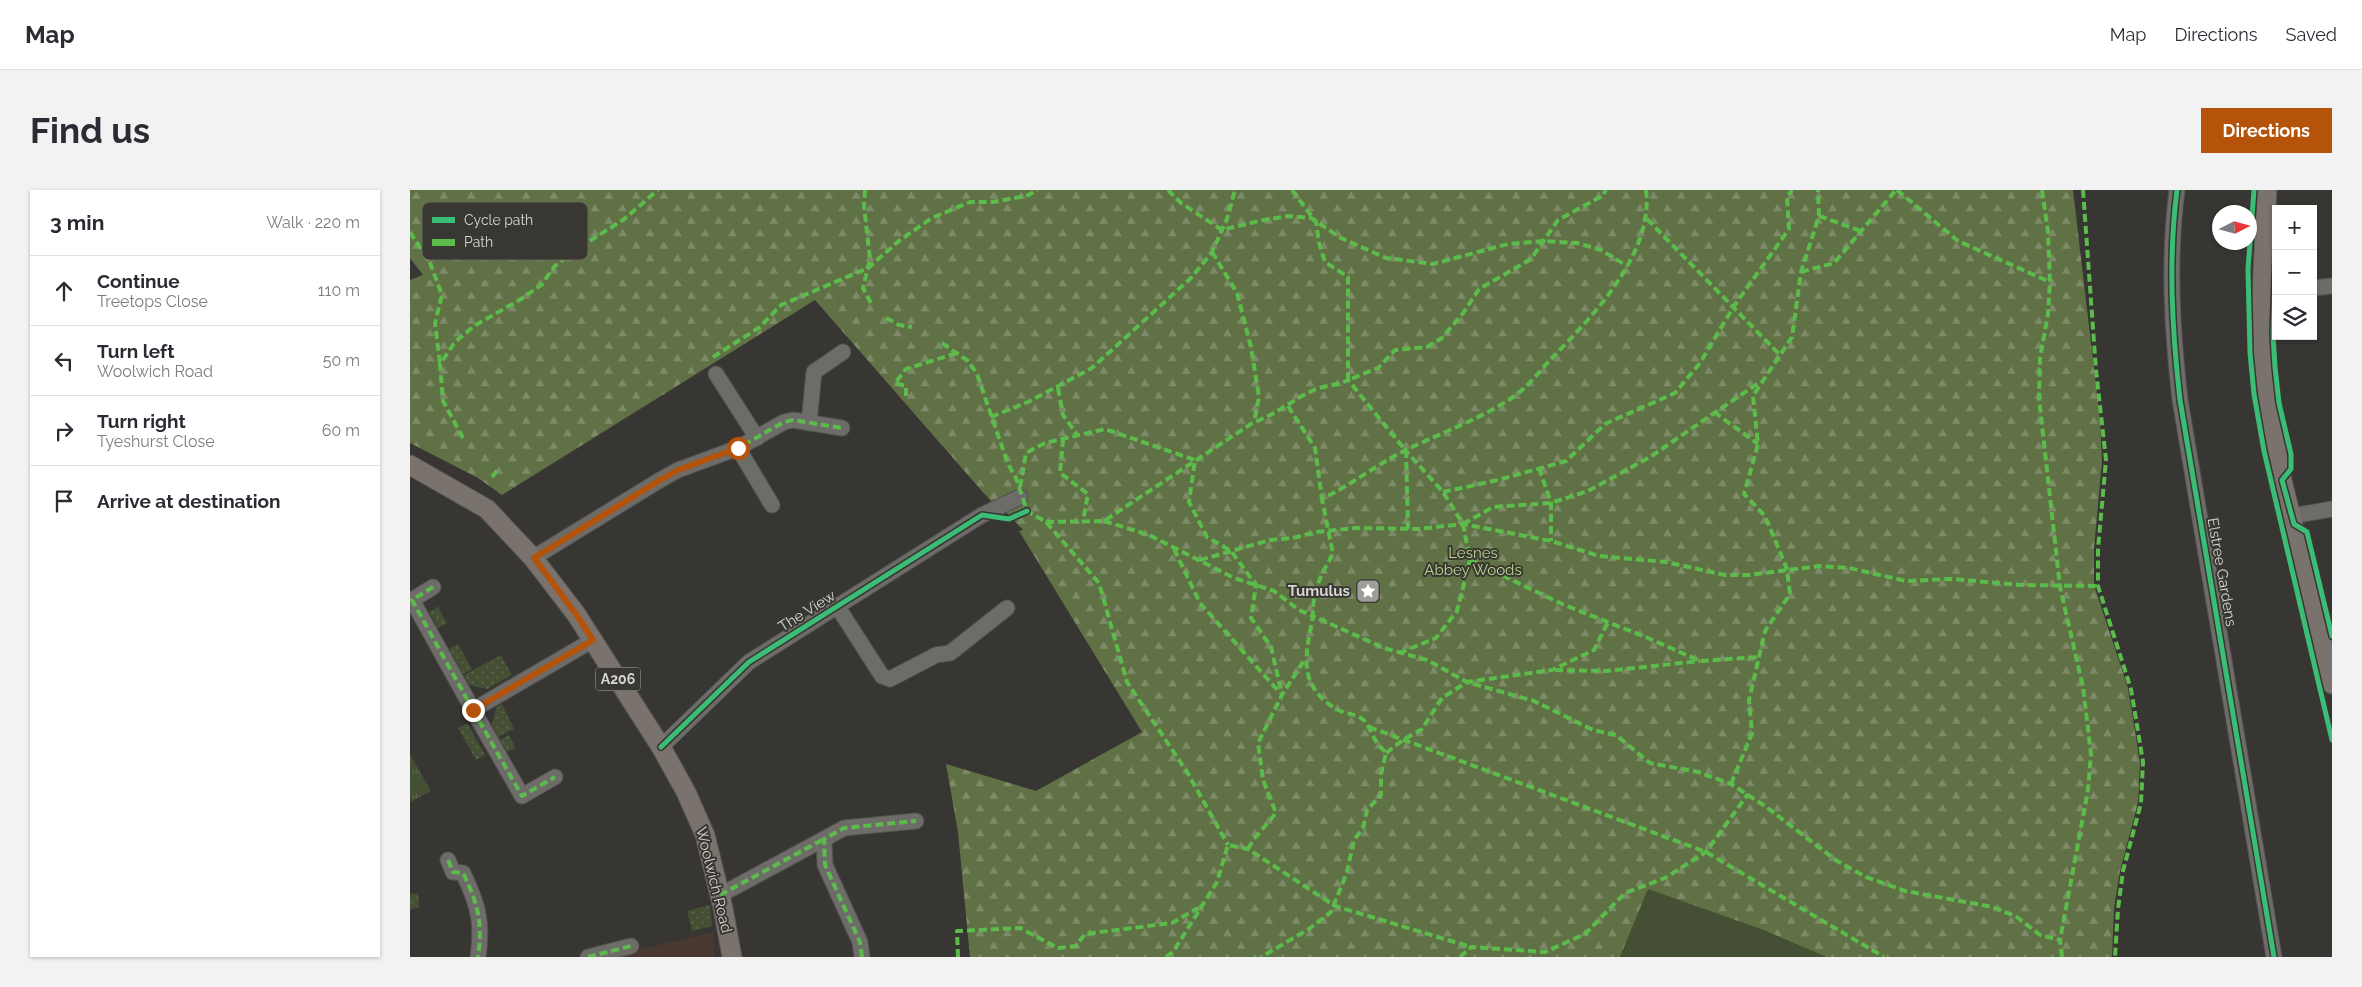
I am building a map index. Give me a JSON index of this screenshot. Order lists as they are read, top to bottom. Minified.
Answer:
{"streets":{"main road":["A206","Woolwich Road"],"street":["Elstree Gardens","The View"]},"crossings":[["The View","Woolwich Road"]],"parks":["Lesnes Abbey Woods"],"places":{"place":["Tumulus"]},"legend":["Cycle path","Path"],"north":"right","page":{"header":"Map","nav":["Map","Directions","Saved"],"buttons":"Directions","title":"Find us","heading":["3 min","Walk · 220 m"],"map_buttons":["+","−"],"list":[["Continue","Treetops Close","110 m"],["Turn left","Woolwich Road","50 m"],["Turn right","Tyeshurst Close","60 m"],"Arrive at destination"]}}
